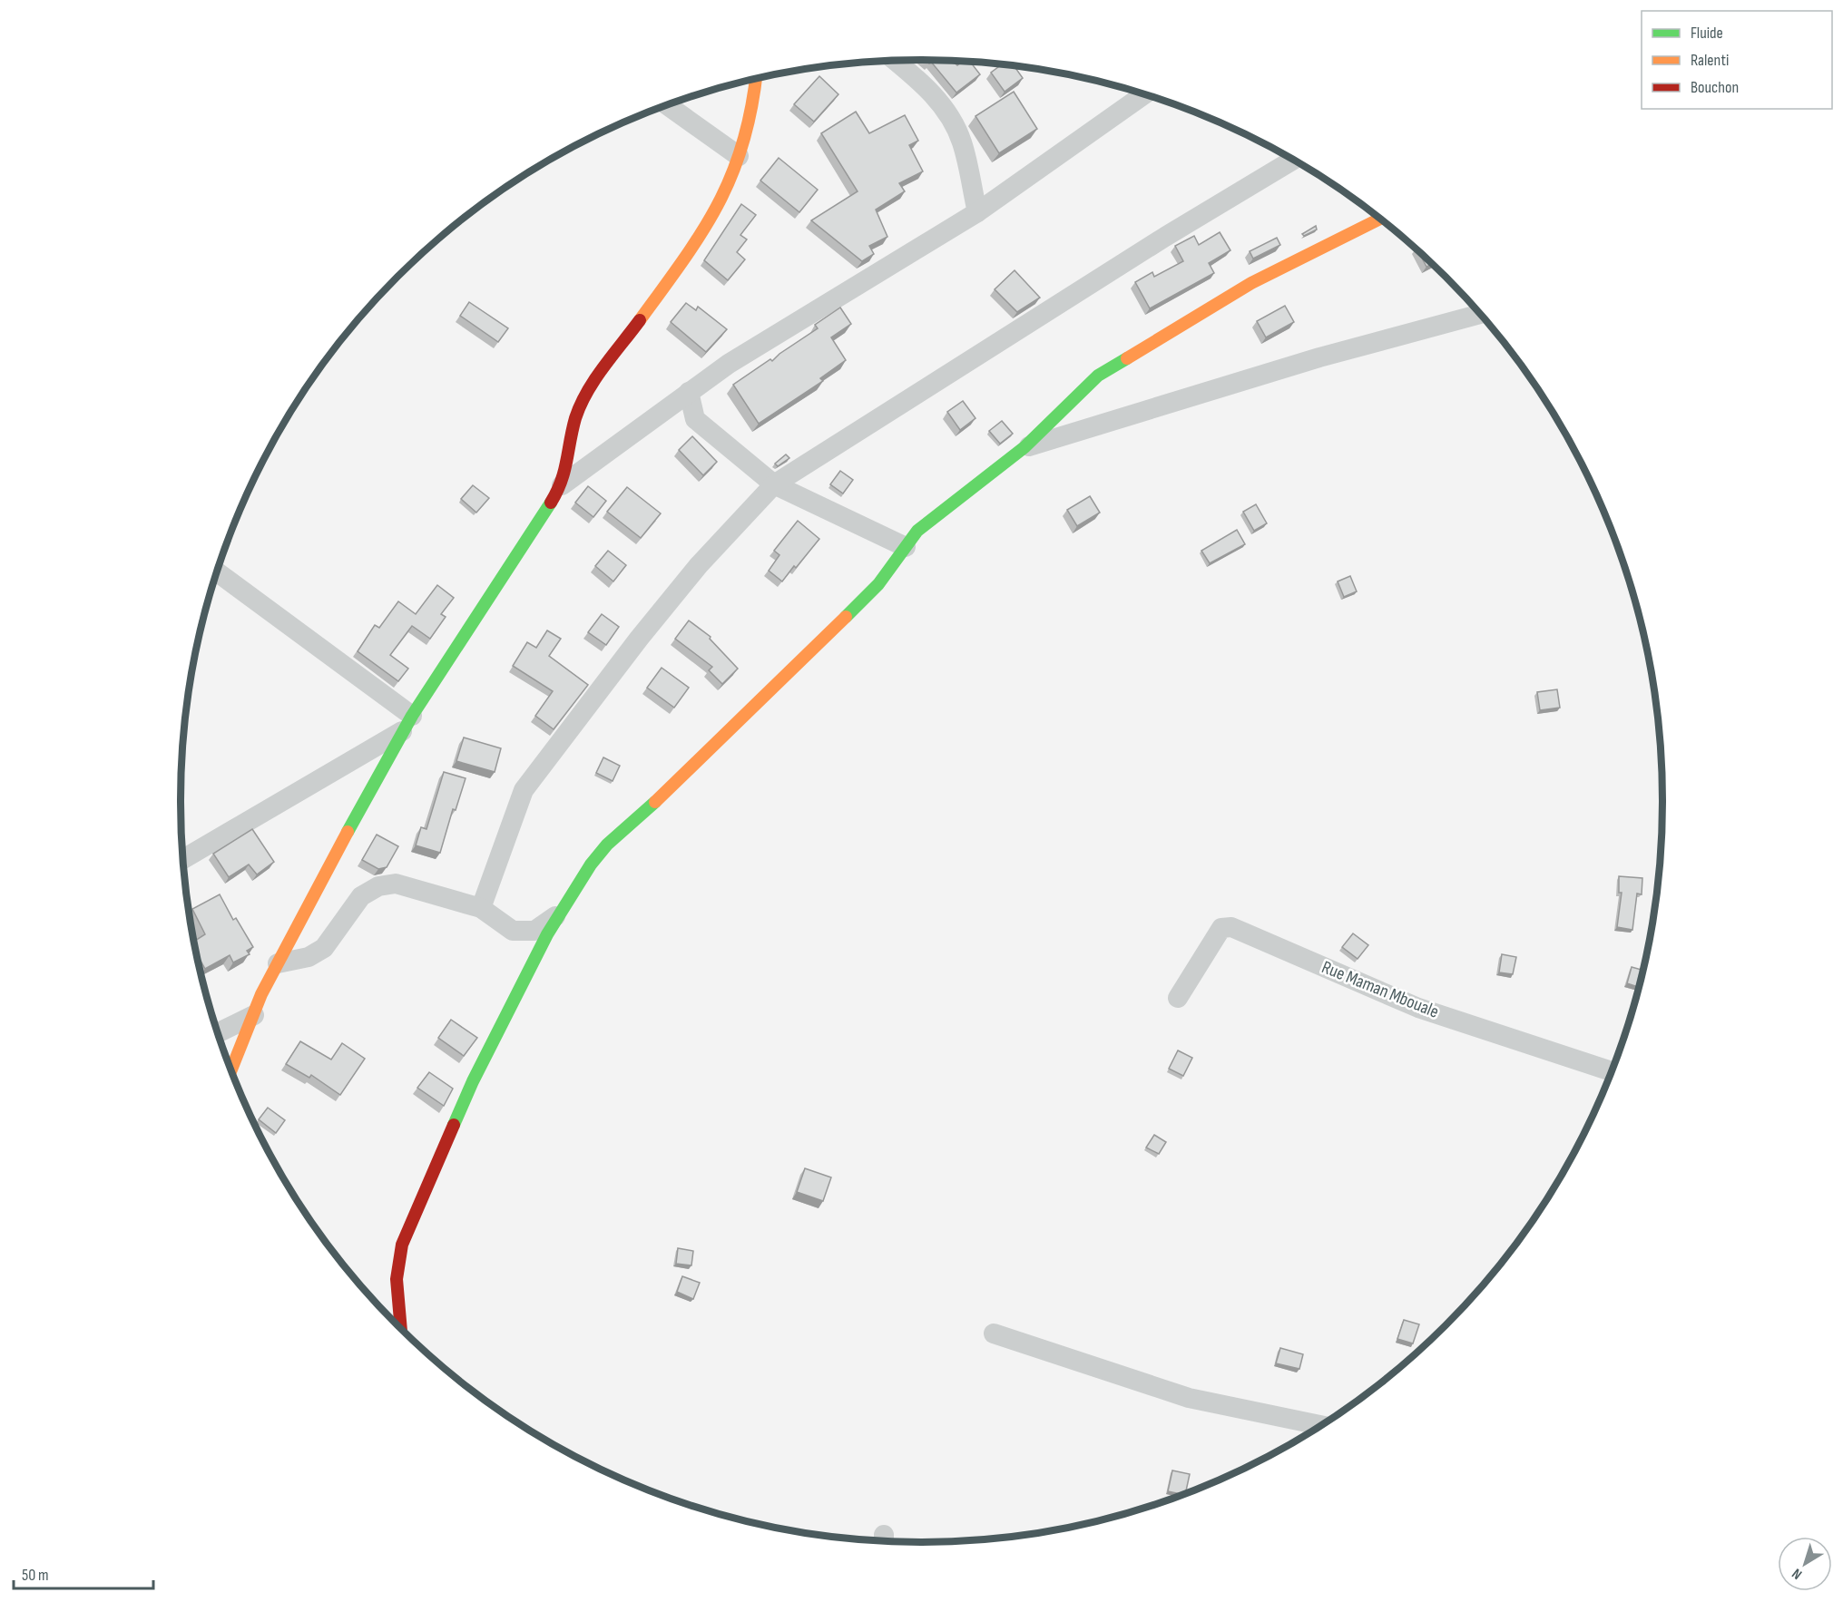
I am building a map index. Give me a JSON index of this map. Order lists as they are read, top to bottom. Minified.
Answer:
{"streets":{"street":["Rue Maman Mbouale"]},"legend":["Fluide","Ralenti","Bouchon"],"scale_bar":"50 m","north":"bottom left"}
